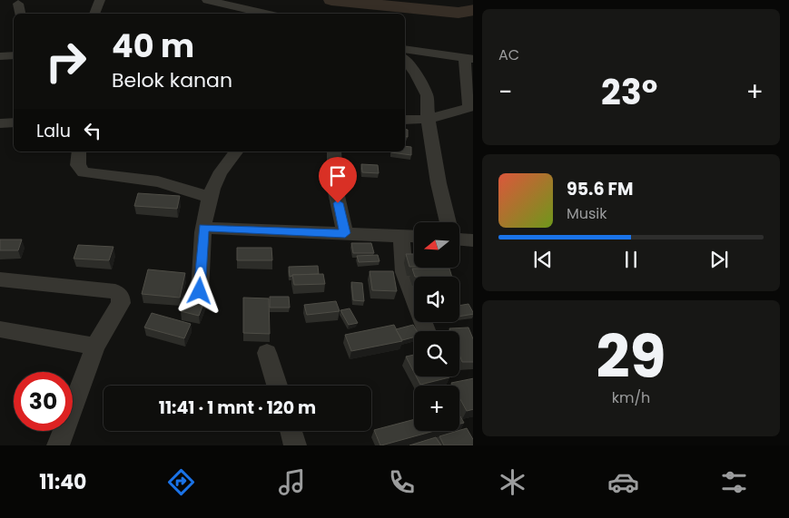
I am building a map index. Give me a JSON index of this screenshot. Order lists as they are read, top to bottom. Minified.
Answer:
{"north":"left","page":{"tile":["AC",["29","km/h"]],"turn":["40 m","Belok kanan"],"heat":["−","23°","+"],"then":"Lalu","song":["95.6 FM","Musik"],"map_buttons":"+","limit":"30","trip":"11:41 · 1 mnt · 120 m","tabs":"11:40"}}
